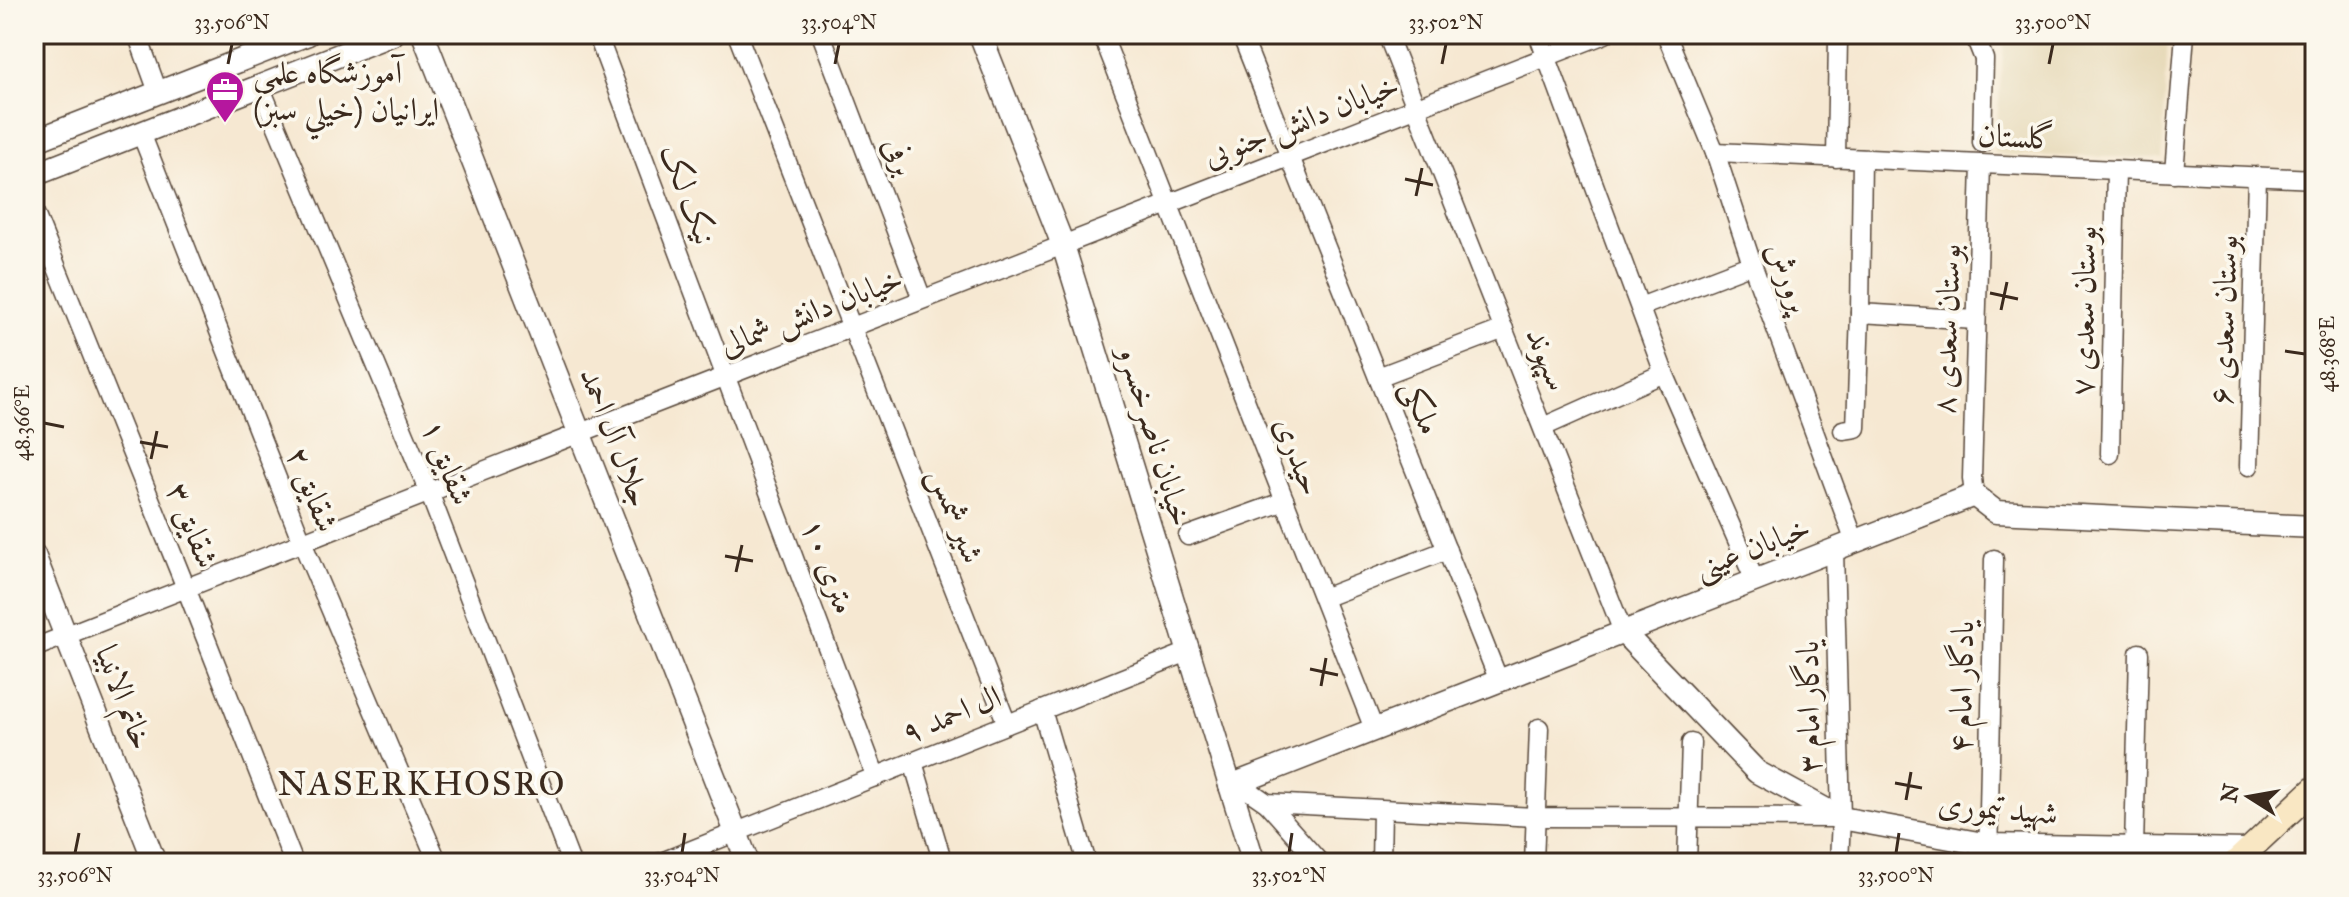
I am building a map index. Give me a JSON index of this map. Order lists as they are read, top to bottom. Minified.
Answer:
{"streets":{"street":["خیابان دانش جنوبی","گلستان","برفی","نیک لک","پرورش","خیابان دانش شمالی","بوستان سعدی ۷","بوستان سعدی ۶","بوستان سعدی ۸","سپهوند","ملکی","خیابان ناصرخسرو","جلال آل احمد","حیدری","شقایق ۱","شقایق ۲","شیر شمس","شقایق ۳","خیابان عینی","۱۰ متری","یادگار امام ۴","خاتم الانبیا","یادگار امام ۳","ال احمد ۹","شهید تیموری"]},"crossings":[["خیابان دانش جنوبی","خیابان دانش شمالی"],["خیابان دانش جنوبی","سپهوند"],["خیابان دانش جنوبی","ملکی"],["خیابان دانش جنوبی","خیابان ناصرخسرو"],["خیابان دانش جنوبی","حیدری"],["گلستان","پرورش"],["گلستان","بوستان سعدی ۷"],["گلستان","بوستان سعدی ۶"],["گلستان","بوستان سعدی ۸"],["برفی","خیابان دانش شمالی"],["نیک لک","خیابان دانش شمالی"],["نیک لک","۱۰ متری"],["پرورش","خیابان عینی"],["پرورش","یادگار امام ۳"],["خیابان دانش شمالی","خیابان ناصرخسرو"],["خیابان دانش شمالی","جلال آل احمد"],["خیابان دانش شمالی","شقایق ۱"],["خیابان دانش شمالی","شقایق ۲"],["خیابان دانش شمالی","شیر شمس"],["خیابان دانش شمالی","شقایق ۳"],["خیابان دانش شمالی","۱۰ متری"],["خیابان دانش شمالی","خاتم الانبیا"],["بوستان سعدی ۸","خیابان عینی"],["سپهوند","خیابان عینی"],["سپهوند","شهید تیموری"],["ملکی","خیابان عینی"],["خیابان ناصرخسرو","خیابان عینی"],["خیابان ناصرخسرو","ال احمد ۹"],["جلال آل احمد","ال احمد ۹"],["حیدری","خیابان عینی"],["شیر شمس","ال احمد ۹"],["خیابان عینی","یادگار امام ۳"],["خیابان عینی","شهید تیموری"],["۱۰ متری","ال احمد ۹"],["یادگار امام ۴","شهید تیموری"],["یادگار امام ۳","شهید تیموری"]],"districts":["NASERKHOSRO"],"places":{"office":["آموزشگاه علمی ایرانیان (خيلي سبز)"]},"north":"left","coordinates":["33.506°N","33.504°N","33.502°N","33.500°N","48.368°E","48.366°E"]}
